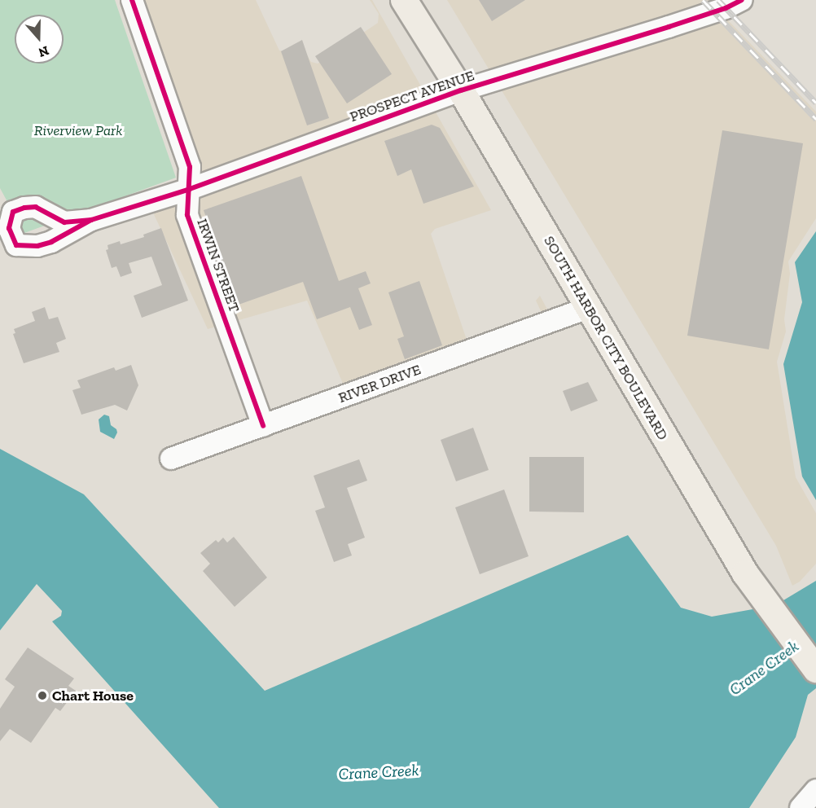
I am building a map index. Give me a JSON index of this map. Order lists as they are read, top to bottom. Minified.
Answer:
{"streets":{"main road":["SOUTH HARBOR CITY BOULEVARD"],"street":["PROSPECT AVENUE","IRWIN STREET","RIVER DRIVE"]},"crossings":[["PROSPECT AVENUE","IRWIN STREET"],["PROSPECT AVENUE","SOUTH HARBOR CITY BOULEVARD"],["IRWIN STREET","RIVER DRIVE"],["SOUTH HARBOR CITY BOULEVARD","RIVER DRIVE"]],"water":["Crane Creek"],"parks":["Riverview Park"],"places":["Chart House"],"north":"bottom"}
